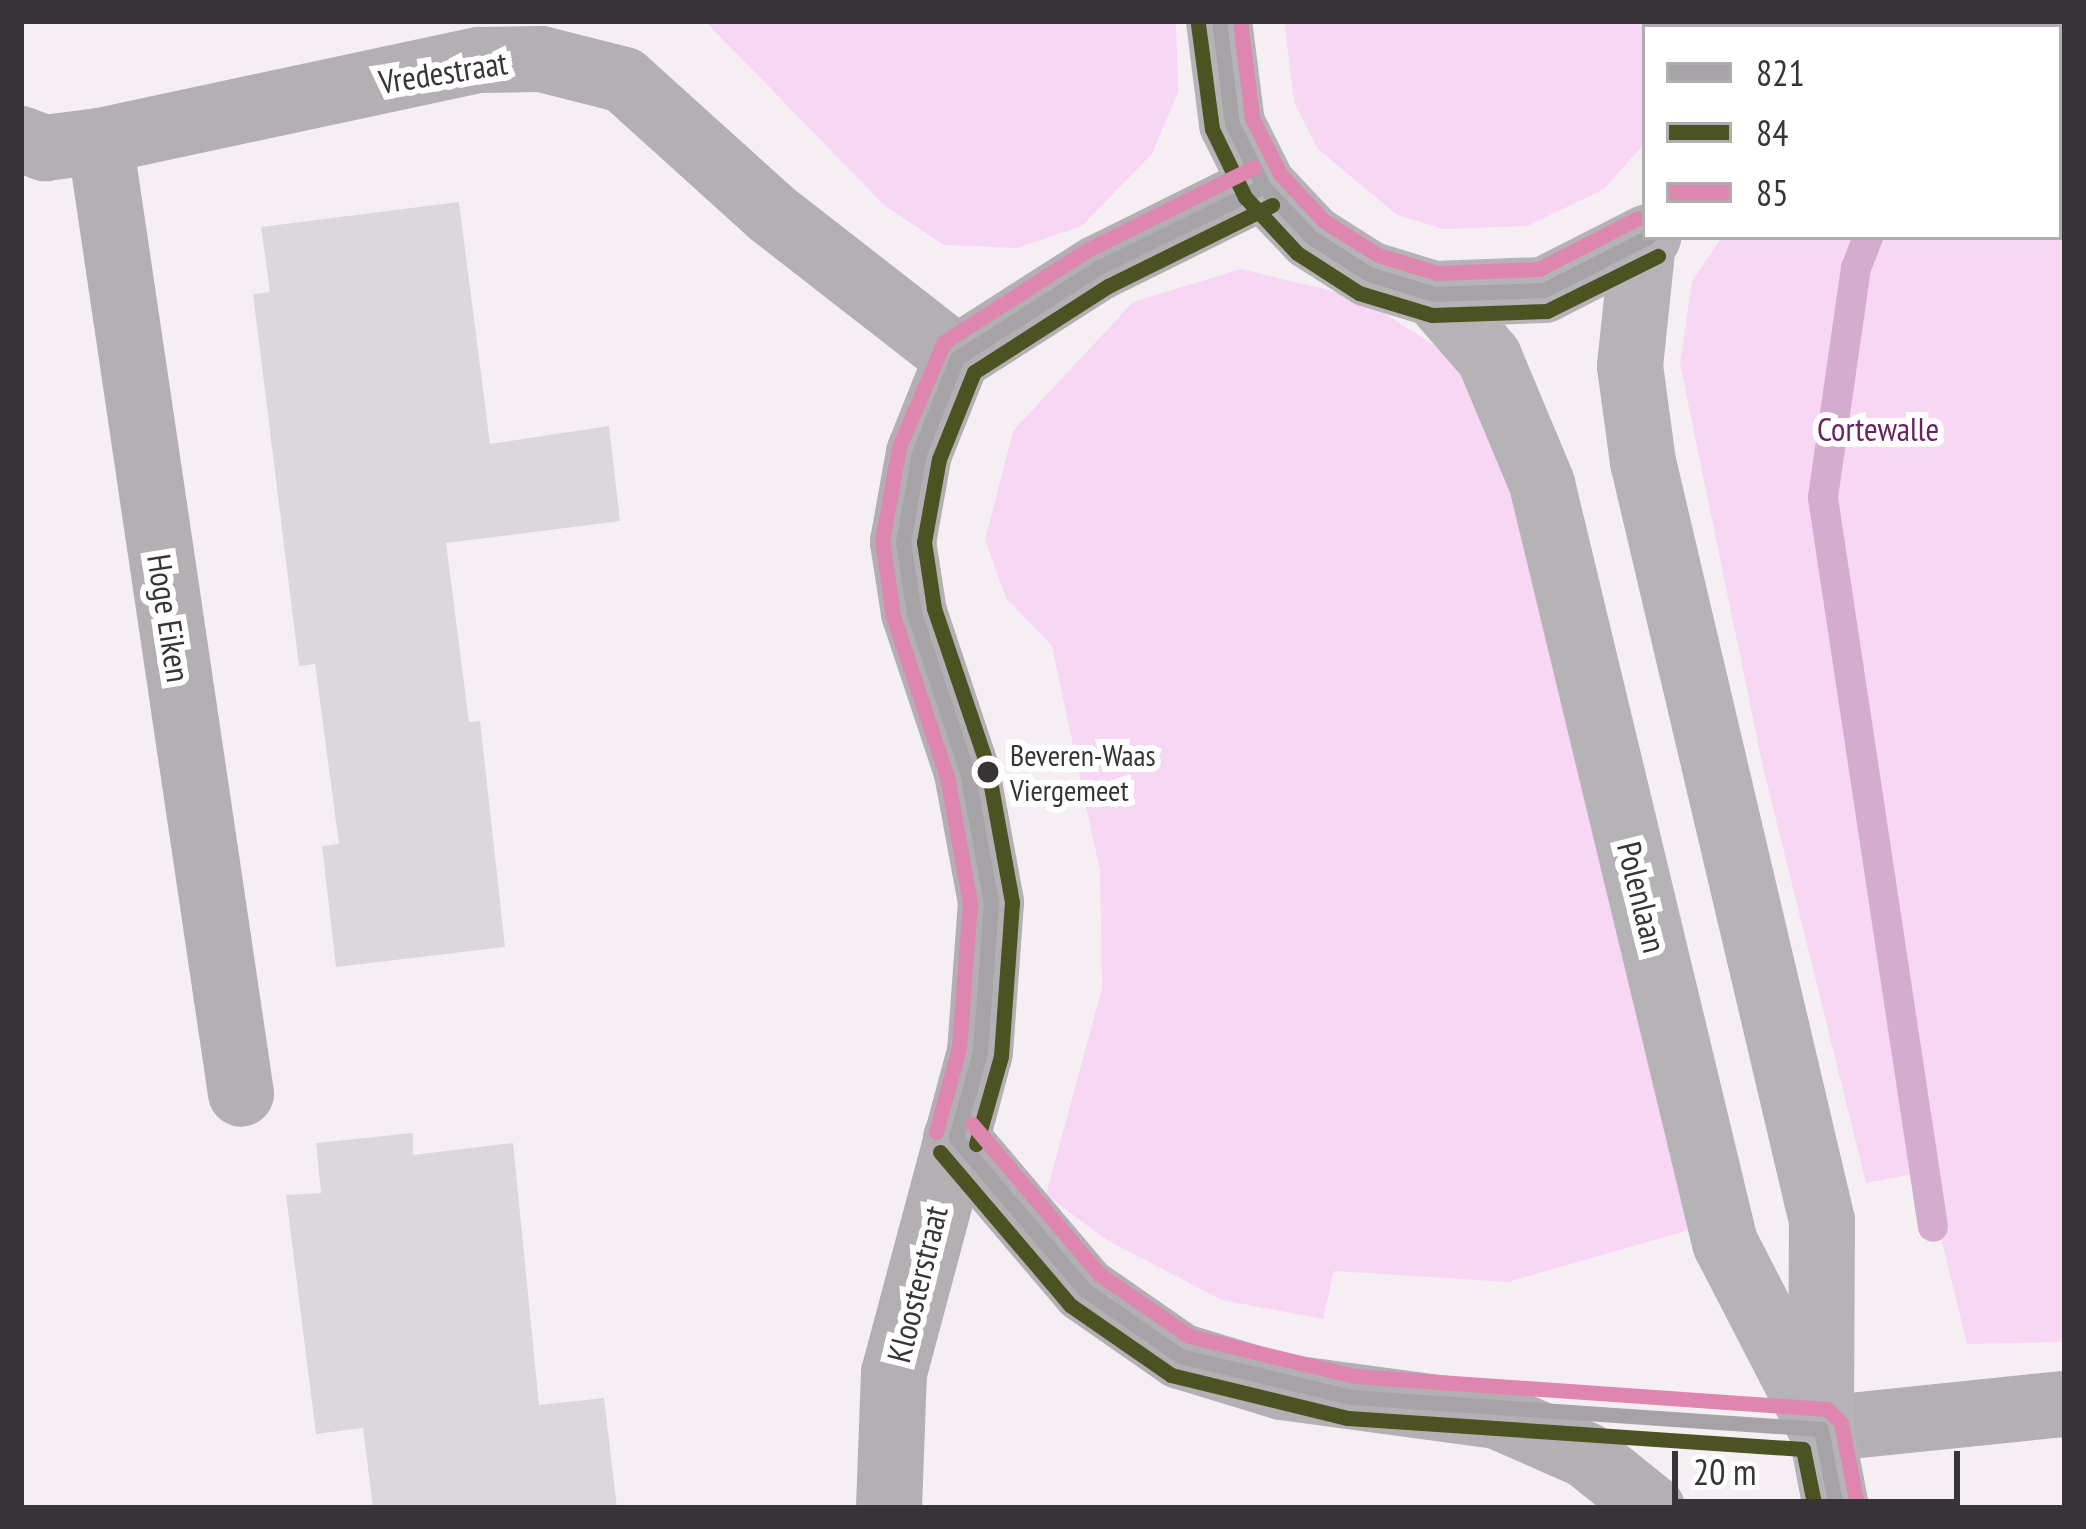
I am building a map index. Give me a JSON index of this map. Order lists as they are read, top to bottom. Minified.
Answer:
{"streets":{"main road":["Polenlaan"],"street":["Vredestraat","Hoge Eiken","Kloosterstraat"]},"crossings":[["Vredestraat","Hoge Eiken"],["Vredestraat","Kloosterstraat"]],"parks":["Cortewalle"],"places":["Beveren-Waas Viergemeet"],"lines":["transit line 821","transit line 85","transit line 84"],"legend":["821","84","85"],"scale_bar":"20 m"}
